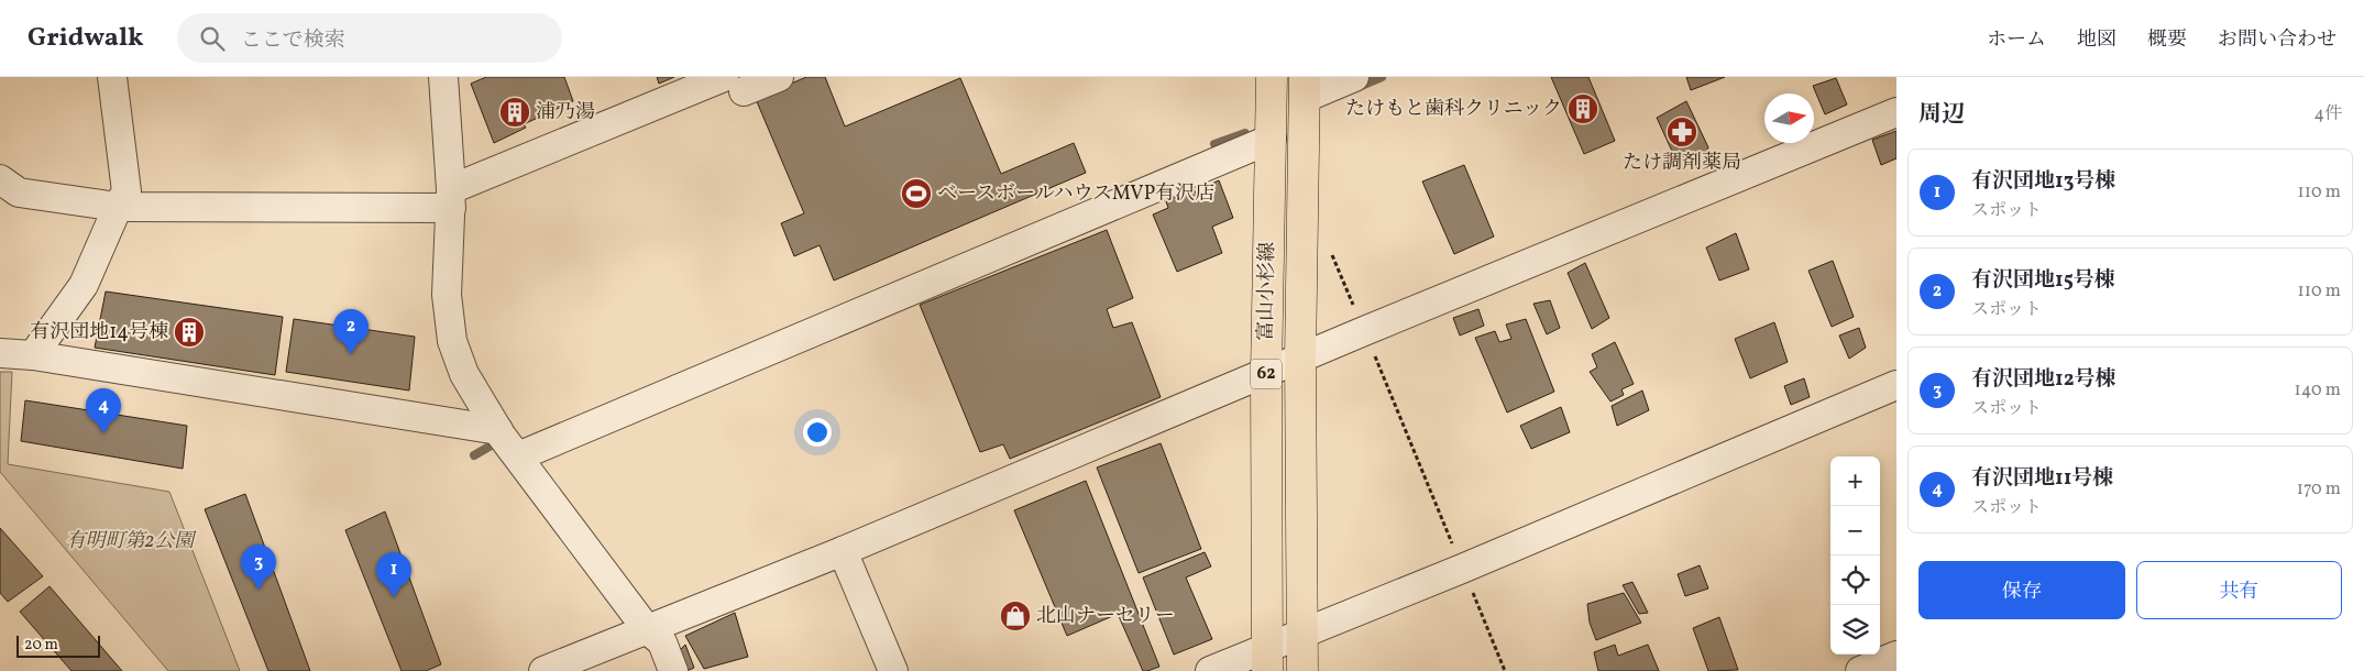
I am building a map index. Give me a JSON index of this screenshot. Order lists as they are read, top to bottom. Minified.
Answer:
{"streets":{"main road":["富山小杉線","62"]},"parks":["有明町第2公園"],"places":{"building":["たけもと歯科クリニック","浦乃湯","有沢団地14号棟"],"pharmacy":["たけ調剤薬局"],"sports":["ベースボールハウスMVP有沢店"],"shop":["北山ナーセリー"]},"scale_bar":"20 m","north":"right","page":{"header":"Gridwalk","search":"ここで検索","nav":["ホーム","地図","概要","お問い合わせ"],"heading":["周辺","4件"],"list":[{"mark":"1","name":"有沢団地13号棟","note":"スポット","value":"110 m"},{"mark":"2","name":"有沢団地15号棟","note":"スポット","value":"110 m"},{"mark":"3","name":"有沢団地12号棟","note":"スポット","value":"140 m"},{"mark":"4","name":"有沢団地11号棟","note":"スポット","value":"170 m"}],"pins":["2","4","3","1"],"map_buttons":["+","−"],"buttons":["保存","共有"],"scale":"20 m"}}
